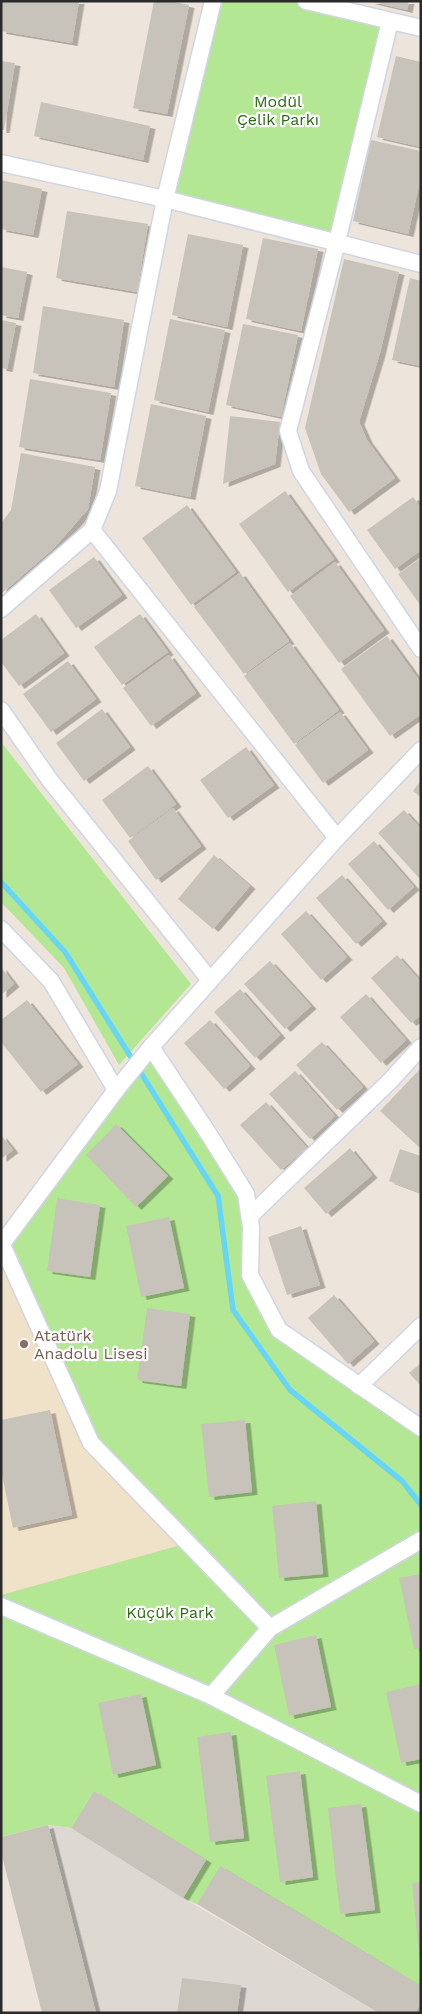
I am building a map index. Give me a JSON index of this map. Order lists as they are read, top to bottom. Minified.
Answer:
{"parks":["Modül Çelik Parkı","Küçük Park"],"places":["Atatürk Anadolu Lisesi"]}
